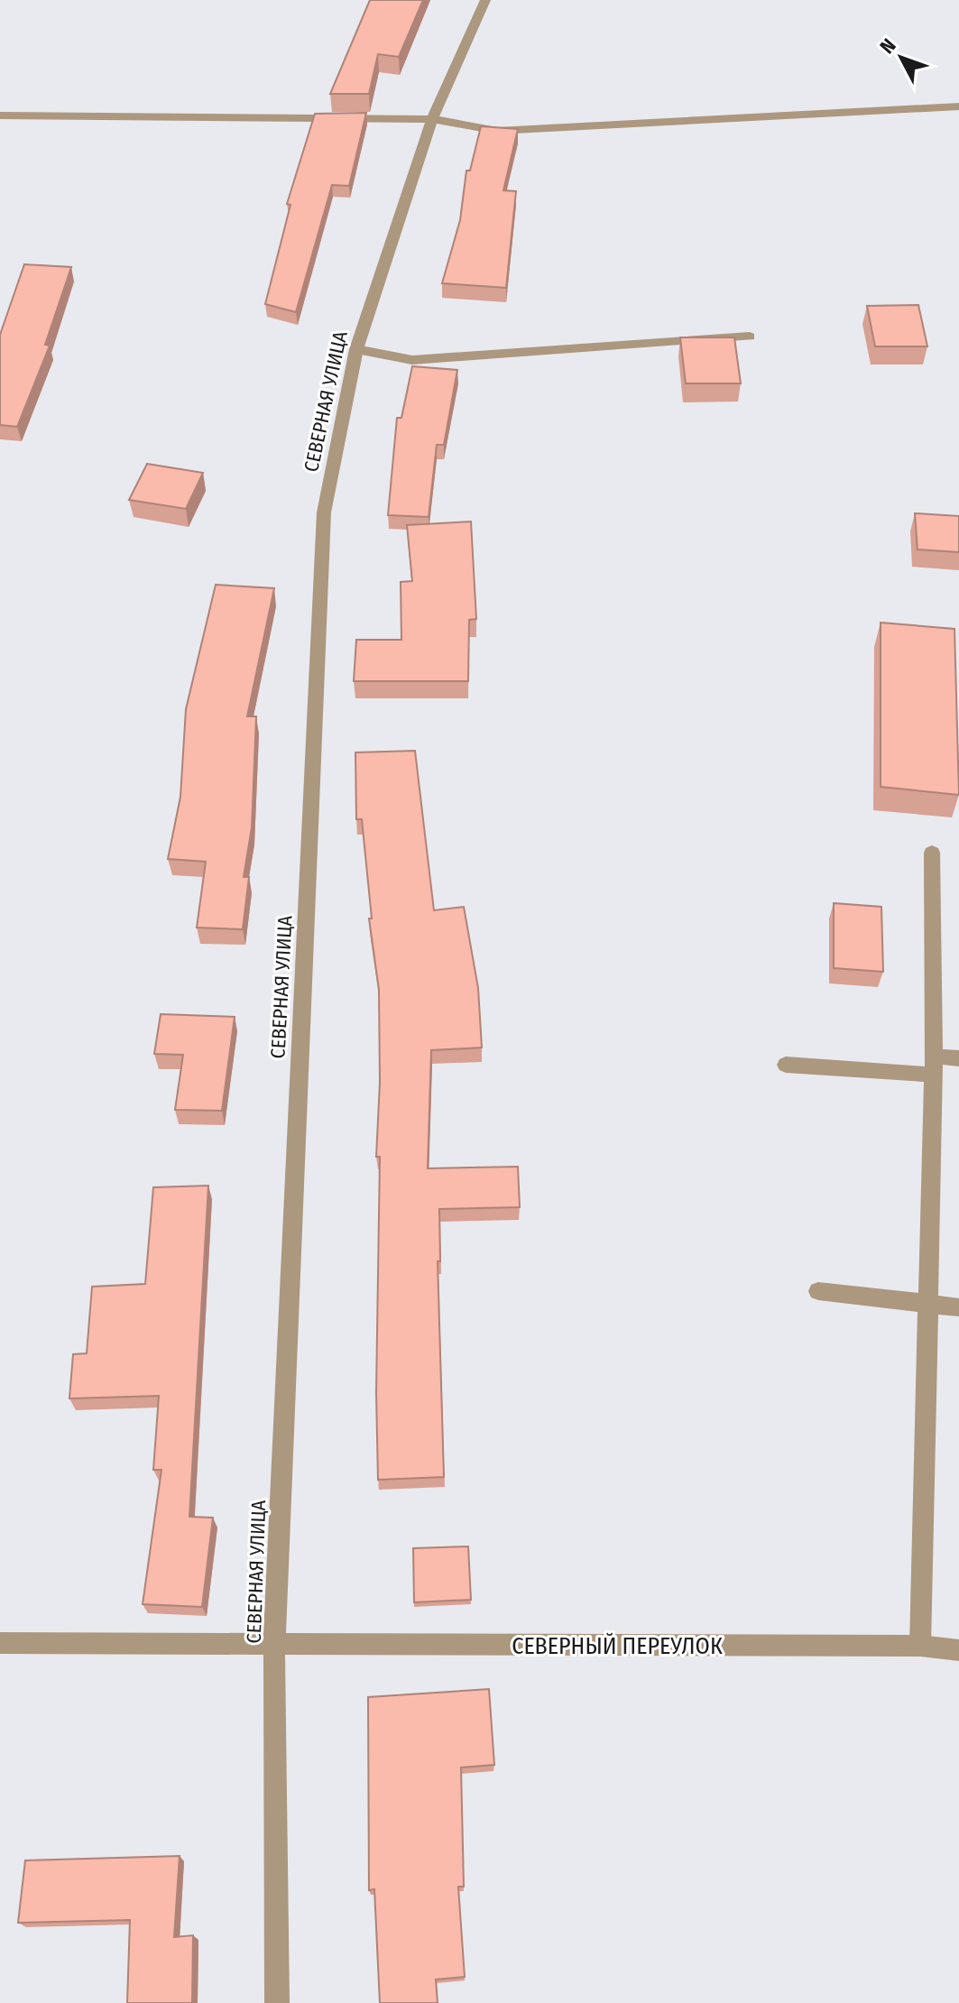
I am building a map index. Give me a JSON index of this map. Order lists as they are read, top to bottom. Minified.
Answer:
{"streets":{"street":["СЕВЕРНАЯ УЛИЦА","СЕВЕРНЫЙ ПЕРЕУЛОК"]},"crossings":[["СЕВЕРНАЯ УЛИЦА","СЕВЕРНЫЙ ПЕРЕУЛОК"]],"north":"top left"}
